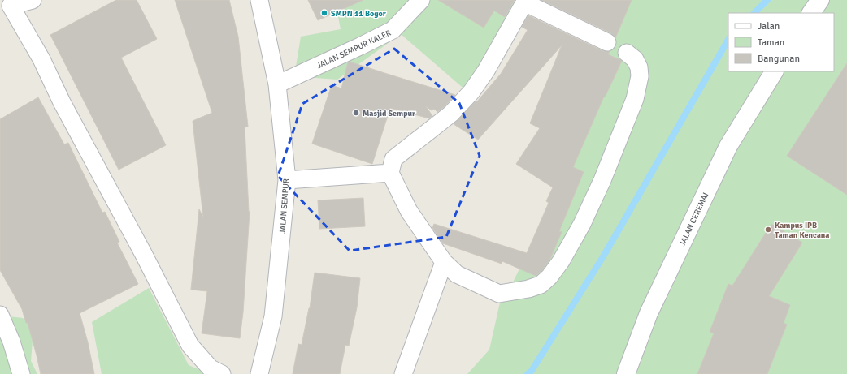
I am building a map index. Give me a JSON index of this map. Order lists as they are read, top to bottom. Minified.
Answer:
{"streets":{"street":["JALAN SEMPUR KALER","JALAN SEMPUR","JALAN CEREMAI"]},"crossings":[["JALAN SEMPUR KALER","JALAN SEMPUR"]],"places":["SMPN 11 Bogor","Masjid Sempur","Kampus IPB Taman Kencana"],"legend":["Jalan","Taman","Bangunan"]}
